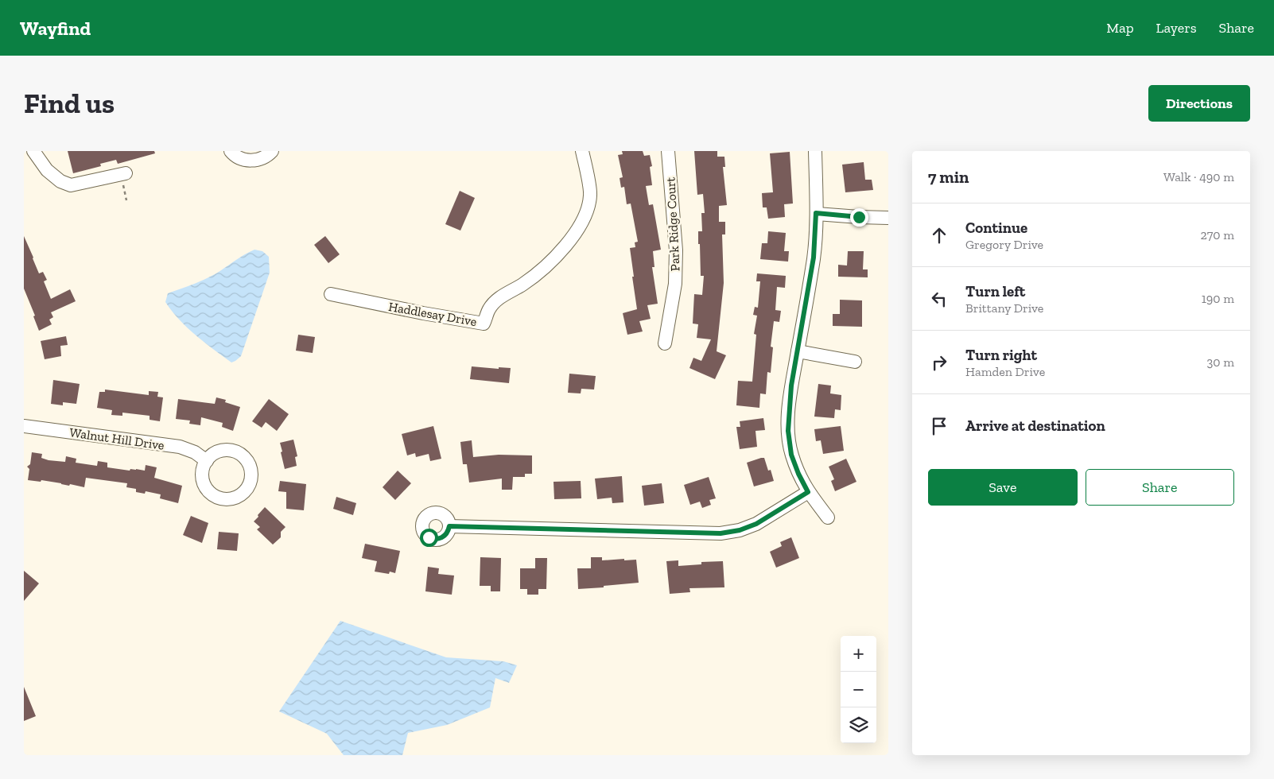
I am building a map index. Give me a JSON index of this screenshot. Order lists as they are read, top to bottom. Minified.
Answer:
{"streets":{"street":["Park Ridge Court","Haddlesay Drive","Walnut Hill Drive"]},"page":{"header":"Wayfind","nav":["Map","Layers","Share"],"buttons":["Directions",["Save","Share"]],"title":"Find us","heading":["7 min","Walk · 490 m"],"list":[["Continue","Gregory Drive","270 m"],["Turn left","Brittany Drive","190 m"],["Turn right","Hamden Drive","30 m"],"Arrive at destination"],"map_buttons":["+","−"]}}
